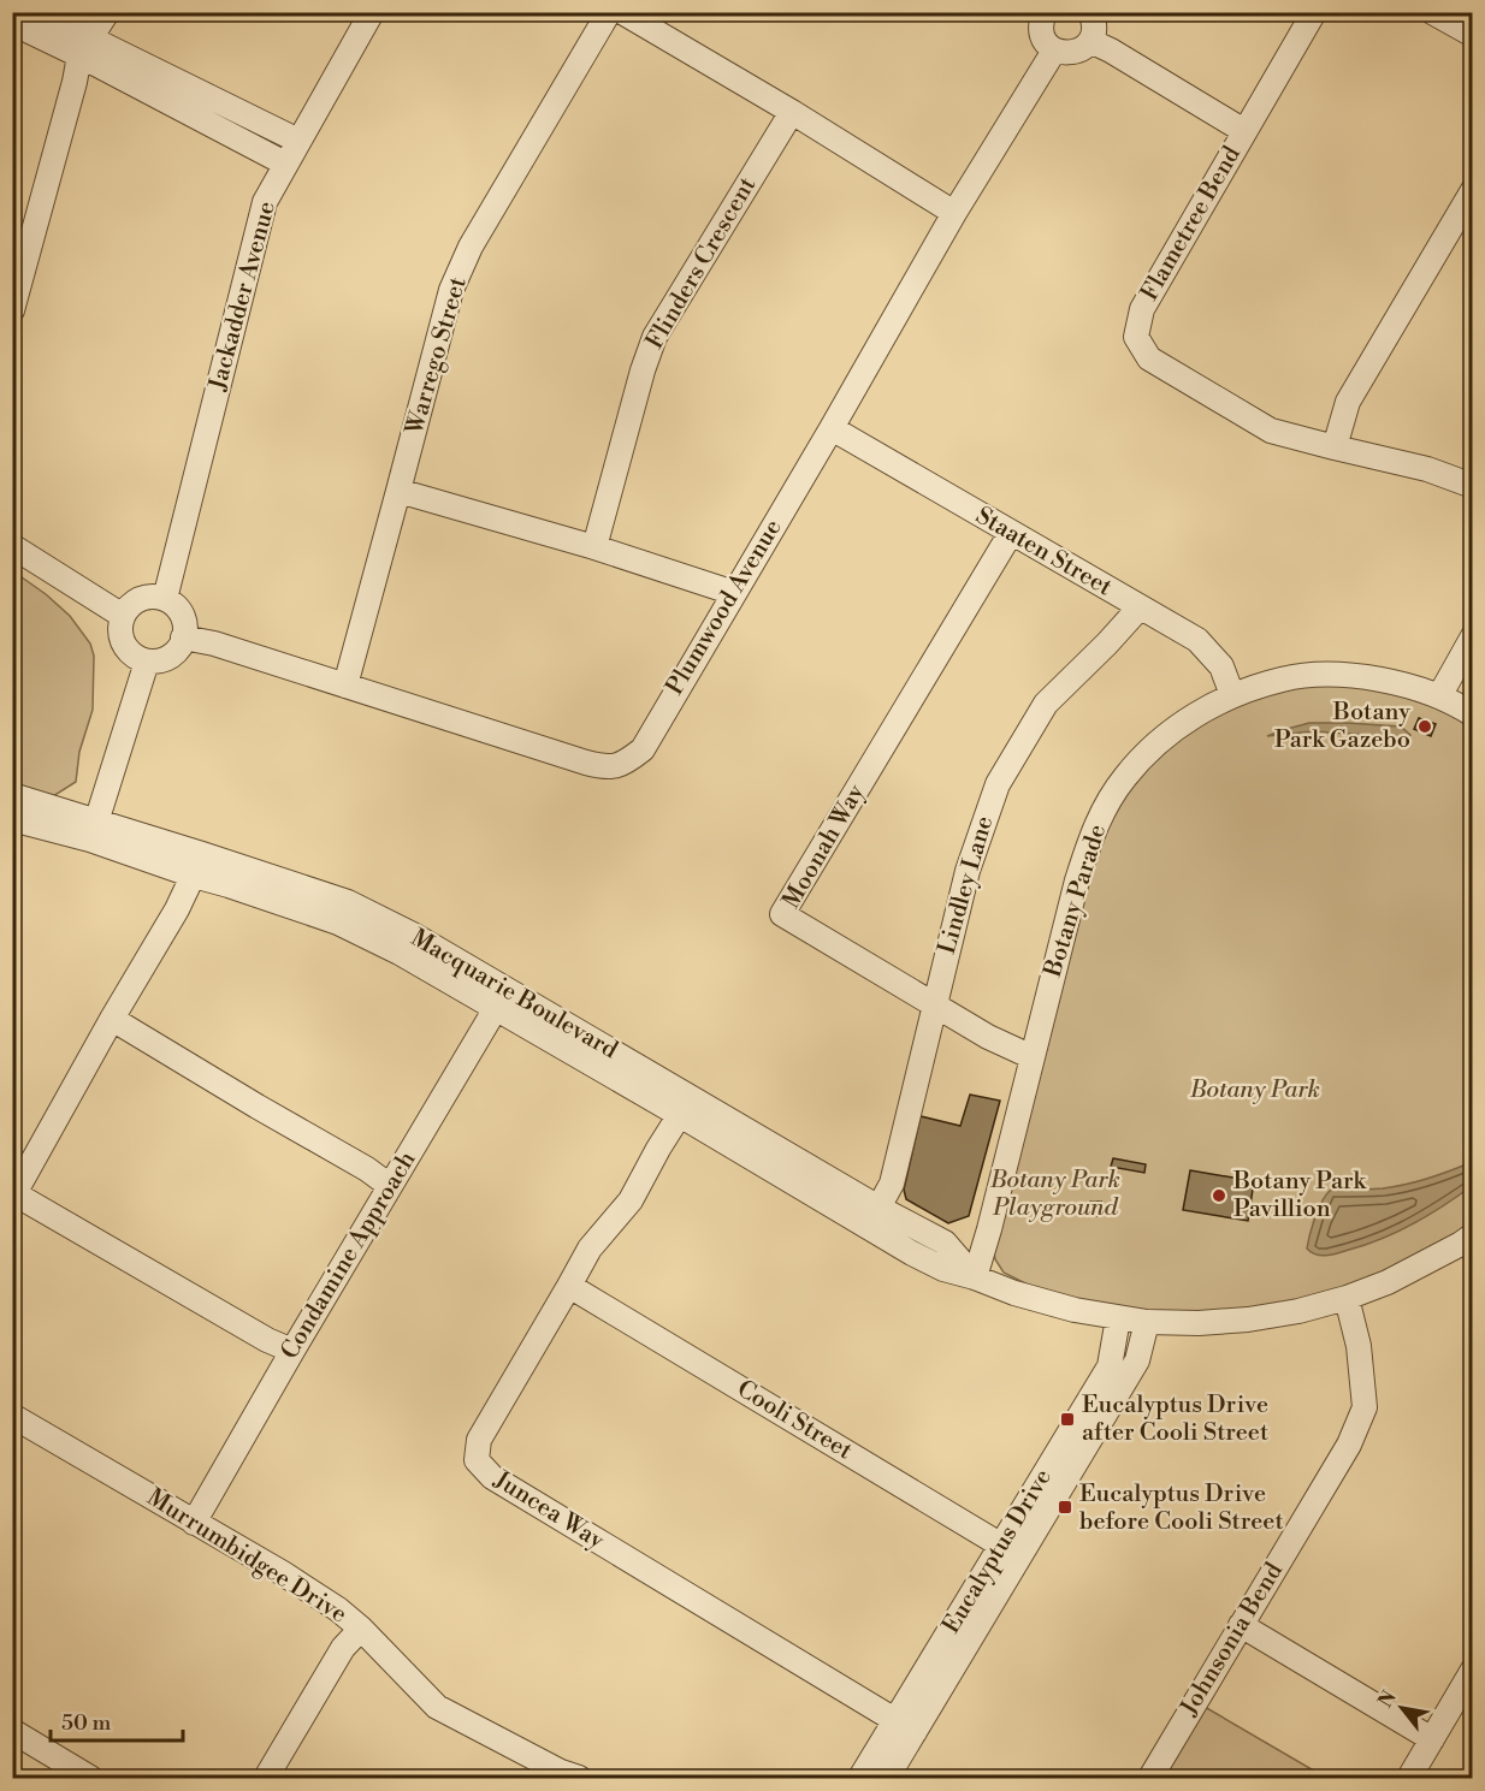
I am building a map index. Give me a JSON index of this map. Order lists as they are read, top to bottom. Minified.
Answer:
{"streets":{"street":["Flametree Bend","Flinders Crescent","Jackadder Avenue","Warrego Street","Staaten Street","Plumwood Avenue","Moonah Way","Lindley Lane","Botany Parade","Macquarie Boulevard","Condamine Approach","Cooli Street","Juncea Way","Eucalyptus Drive","Murrumbidgee Drive","Johnsonia Bend"]},"crossings":[["Jackadder Avenue","Plumwood Avenue"],["Warrego Street","Plumwood Avenue"],["Staaten Street","Plumwood Avenue"],["Staaten Street","Moonah Way"],["Staaten Street","Lindley Lane"],["Staaten Street","Botany Parade"],["Moonah Way","Lindley Lane"],["Moonah Way","Botany Parade"],["Lindley Lane","Macquarie Boulevard"],["Botany Parade","Macquarie Boulevard"],["Macquarie Boulevard","Condamine Approach"],["Macquarie Boulevard","Juncea Way"],["Macquarie Boulevard","Eucalyptus Drive"],["Macquarie Boulevard","Johnsonia Bend"],["Condamine Approach","Murrumbidgee Drive"],["Cooli Street","Juncea Way"],["Cooli Street","Eucalyptus Drive"],["Juncea Way","Eucalyptus Drive"]],"parks":["Botany Park","Botany Park Playground"],"places":{"other":["Botany Park Gazebo","Botany Park Pavillion"],"transit":["Eucalyptus Drive after Cooli Street","Eucalyptus Drive before Cooli Street"]},"scale_bar":"50 m","north":"top left"}
